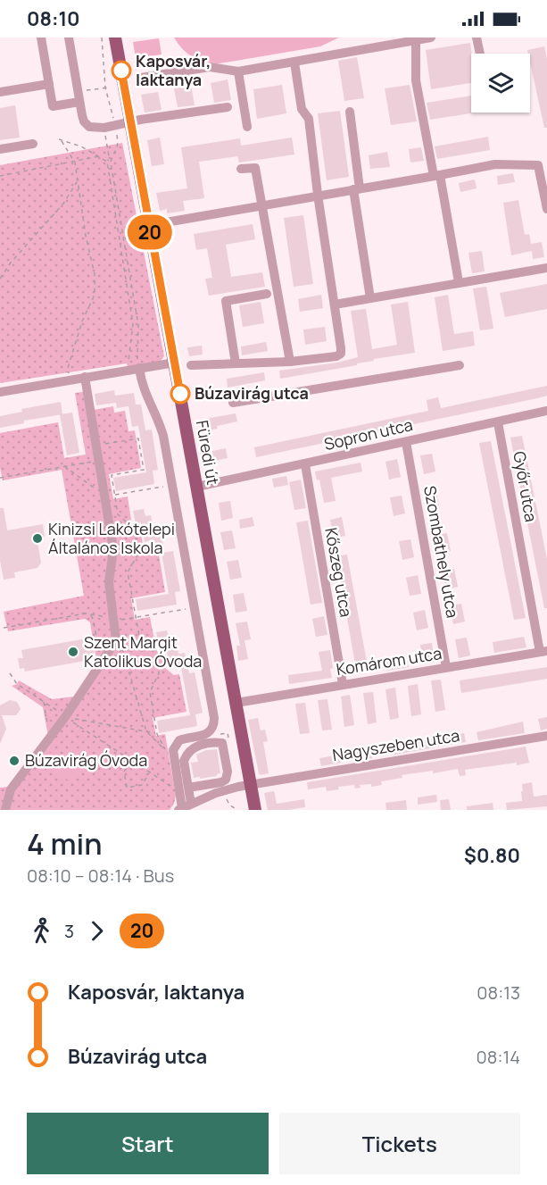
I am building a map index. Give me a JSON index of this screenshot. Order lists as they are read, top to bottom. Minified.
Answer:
{"streets":{"main road":["Füredi út"],"street":["Sopron utca","Győr utca","Szombathely utca","Kőszeg utca","Komárom utca","Nagyszeben utca"]},"crossings":[["Sopron utca","Füredi út"],["Sopron utca","Győr utca"],["Sopron utca","Szombathely utca"],["Sopron utca","Kőszeg utca"],["Füredi út","Komárom utca"],["Füredi út","Nagyszeben utca"],["Győr utca","Komárom utca"],["Szombathely utca","Komárom utca"],["Kőszeg utca","Komárom utca"]],"places":["Kaposvár, laktanya","Búzavirág utca","Kinizsi Lakótelepi Általános Iskola","Szent Margit Katolikus Óvoda","Búzavirág Óvoda"],"lines":["bus line 20"],"page":{"status":"08:10","on_map":"20","heading":["4 min","08:10 – 08:14 · Bus","$0.80"],"legs":["3","20"],"list":[{"name":"Kaposvár, laktanya","value":"08:13"},{"name":"Búzavirág utca","value":"08:14"}],"buttons":["Start","Tickets"]}}
